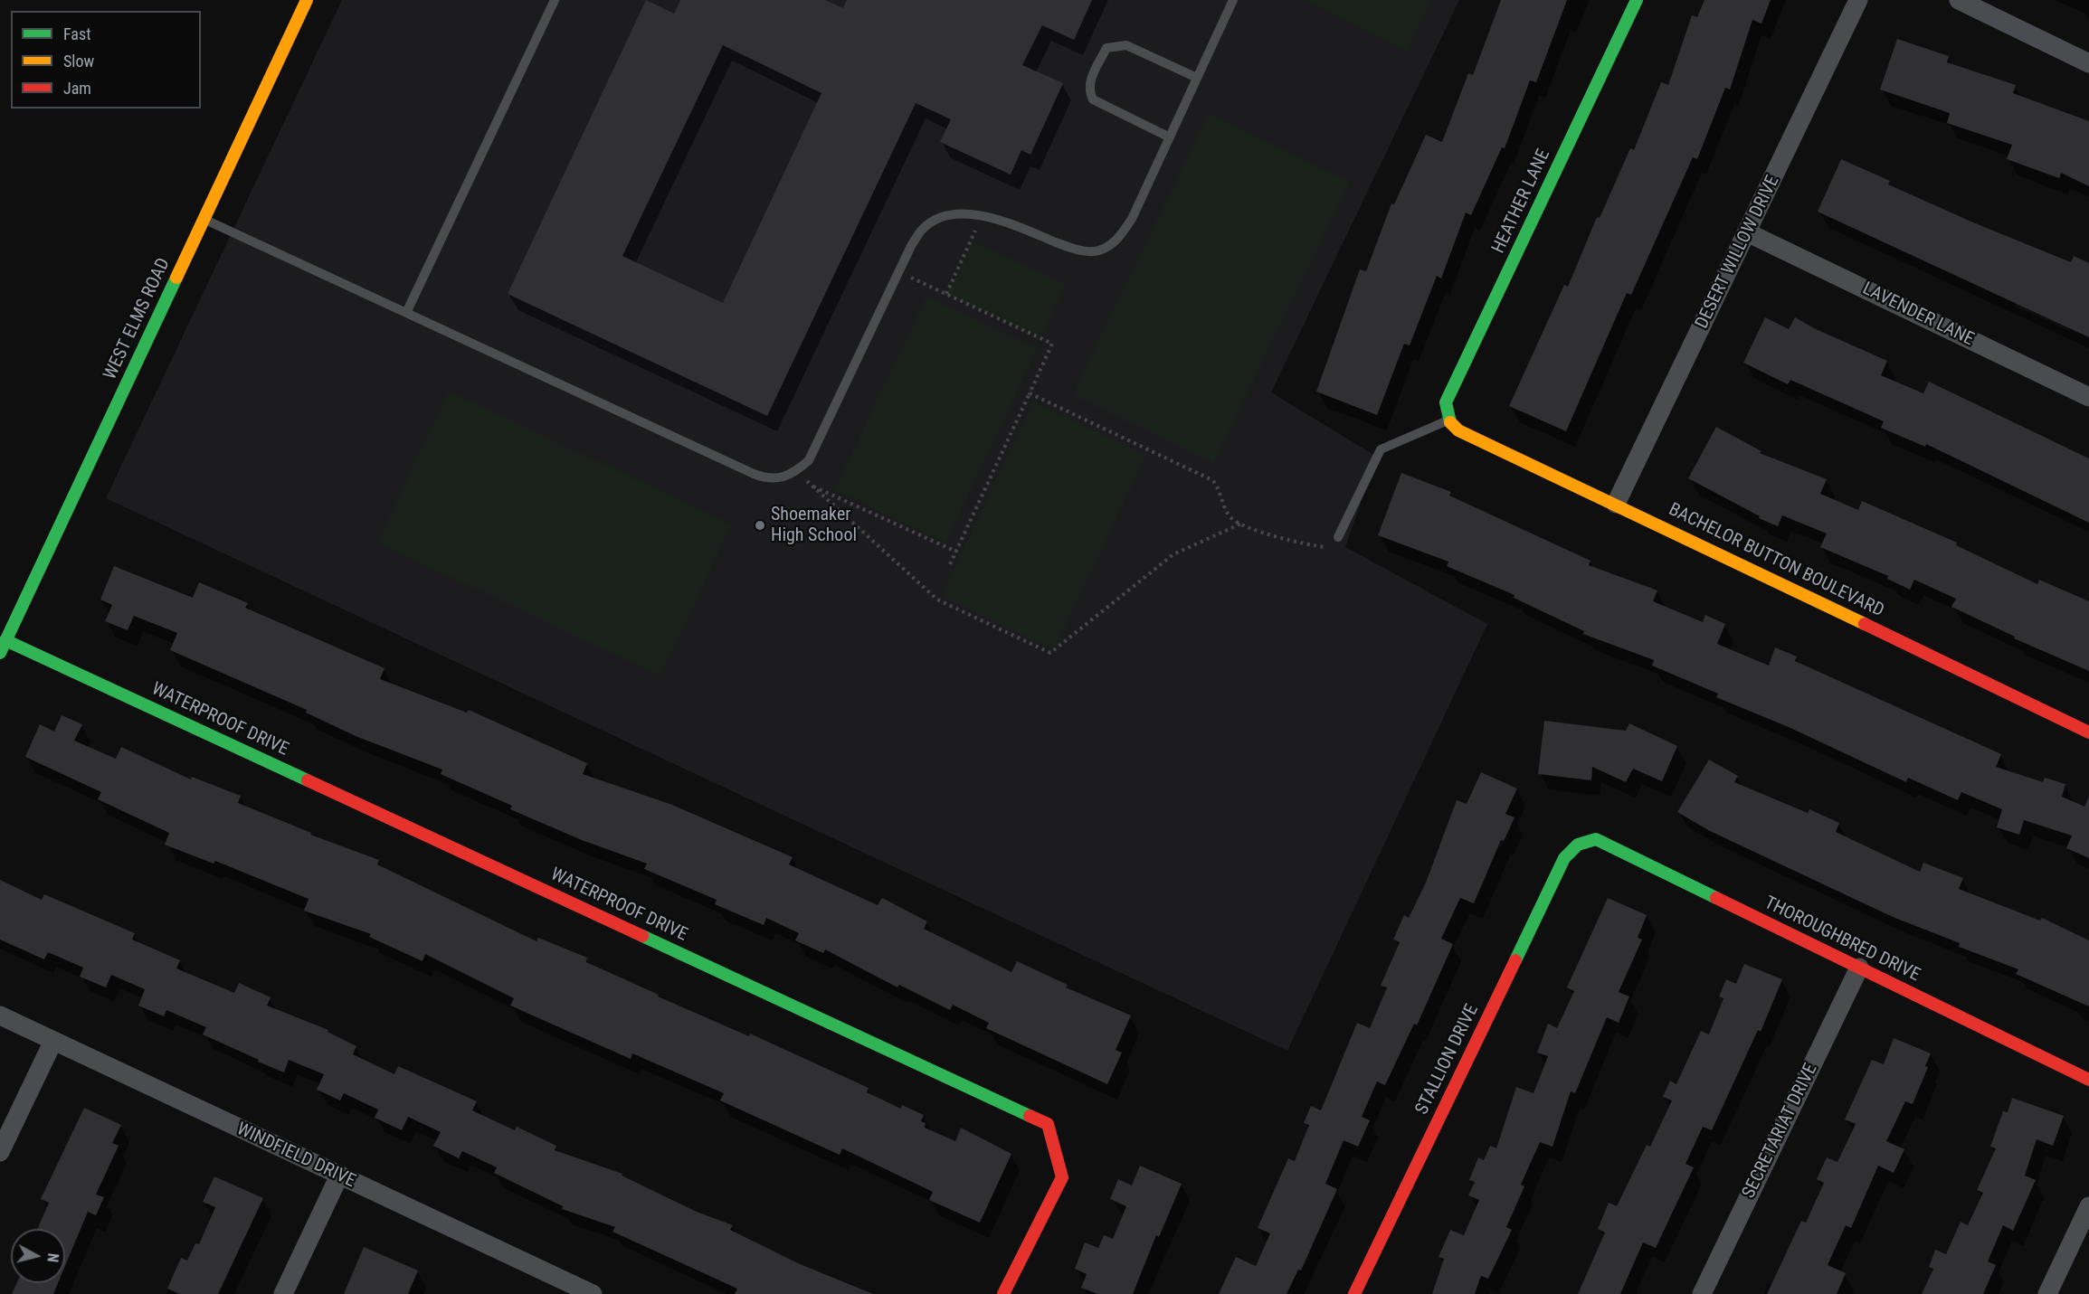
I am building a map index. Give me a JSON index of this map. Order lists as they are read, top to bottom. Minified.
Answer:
{"streets":{"street":["HEATHER LANE","DESERT WILLOW DRIVE","LAVENDER LANE","WEST ELMS ROAD","BACHELOR BUTTON BOULEVARD","WATERPROOF DRIVE","THOROUGHBRED DRIVE","STALLION DRIVE","SECRETARIAT DRIVE","WINDFIELD DRIVE"]},"crossings":[["HEATHER LANE","BACHELOR BUTTON BOULEVARD"],["DESERT WILLOW DRIVE","LAVENDER LANE"],["DESERT WILLOW DRIVE","BACHELOR BUTTON BOULEVARD"],["WEST ELMS ROAD","WATERPROOF DRIVE"],["THOROUGHBRED DRIVE","STALLION DRIVE"],["THOROUGHBRED DRIVE","SECRETARIAT DRIVE"]],"places":["Shoemaker High School"],"legend":["Fast","Slow","Jam"],"north":"right"}
